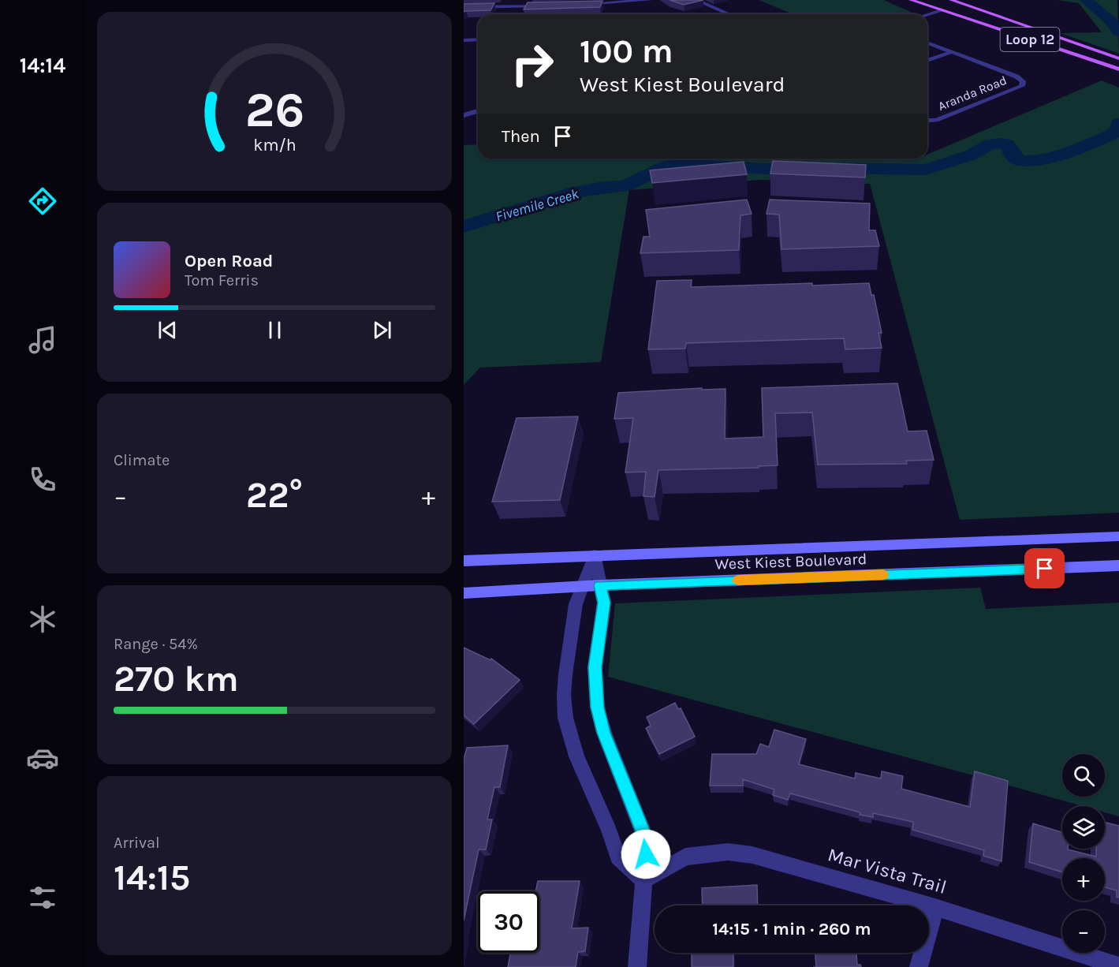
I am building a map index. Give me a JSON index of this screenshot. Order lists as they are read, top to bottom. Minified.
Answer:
{"streets":{"main road":["Loop 12","West Kiest Boulevard"],"street":["Aranda Road","Mar Vista Trail"]},"water":["Fivemile Creek"],"page":{"tabs":"14:14","turn":["100 m","West Kiest Boulevard"],"then":"Then","song":["Open Road","Tom Ferris"],"tile":["Climate",["Range · 54%","270 km"],["Arrival","14:15"]],"heat":["−","22°","+"],"map_buttons":["+","−"],"limit":"30","trip":"14:15 · 1 min · 260 m","gauge":["26","km/h"]}}
